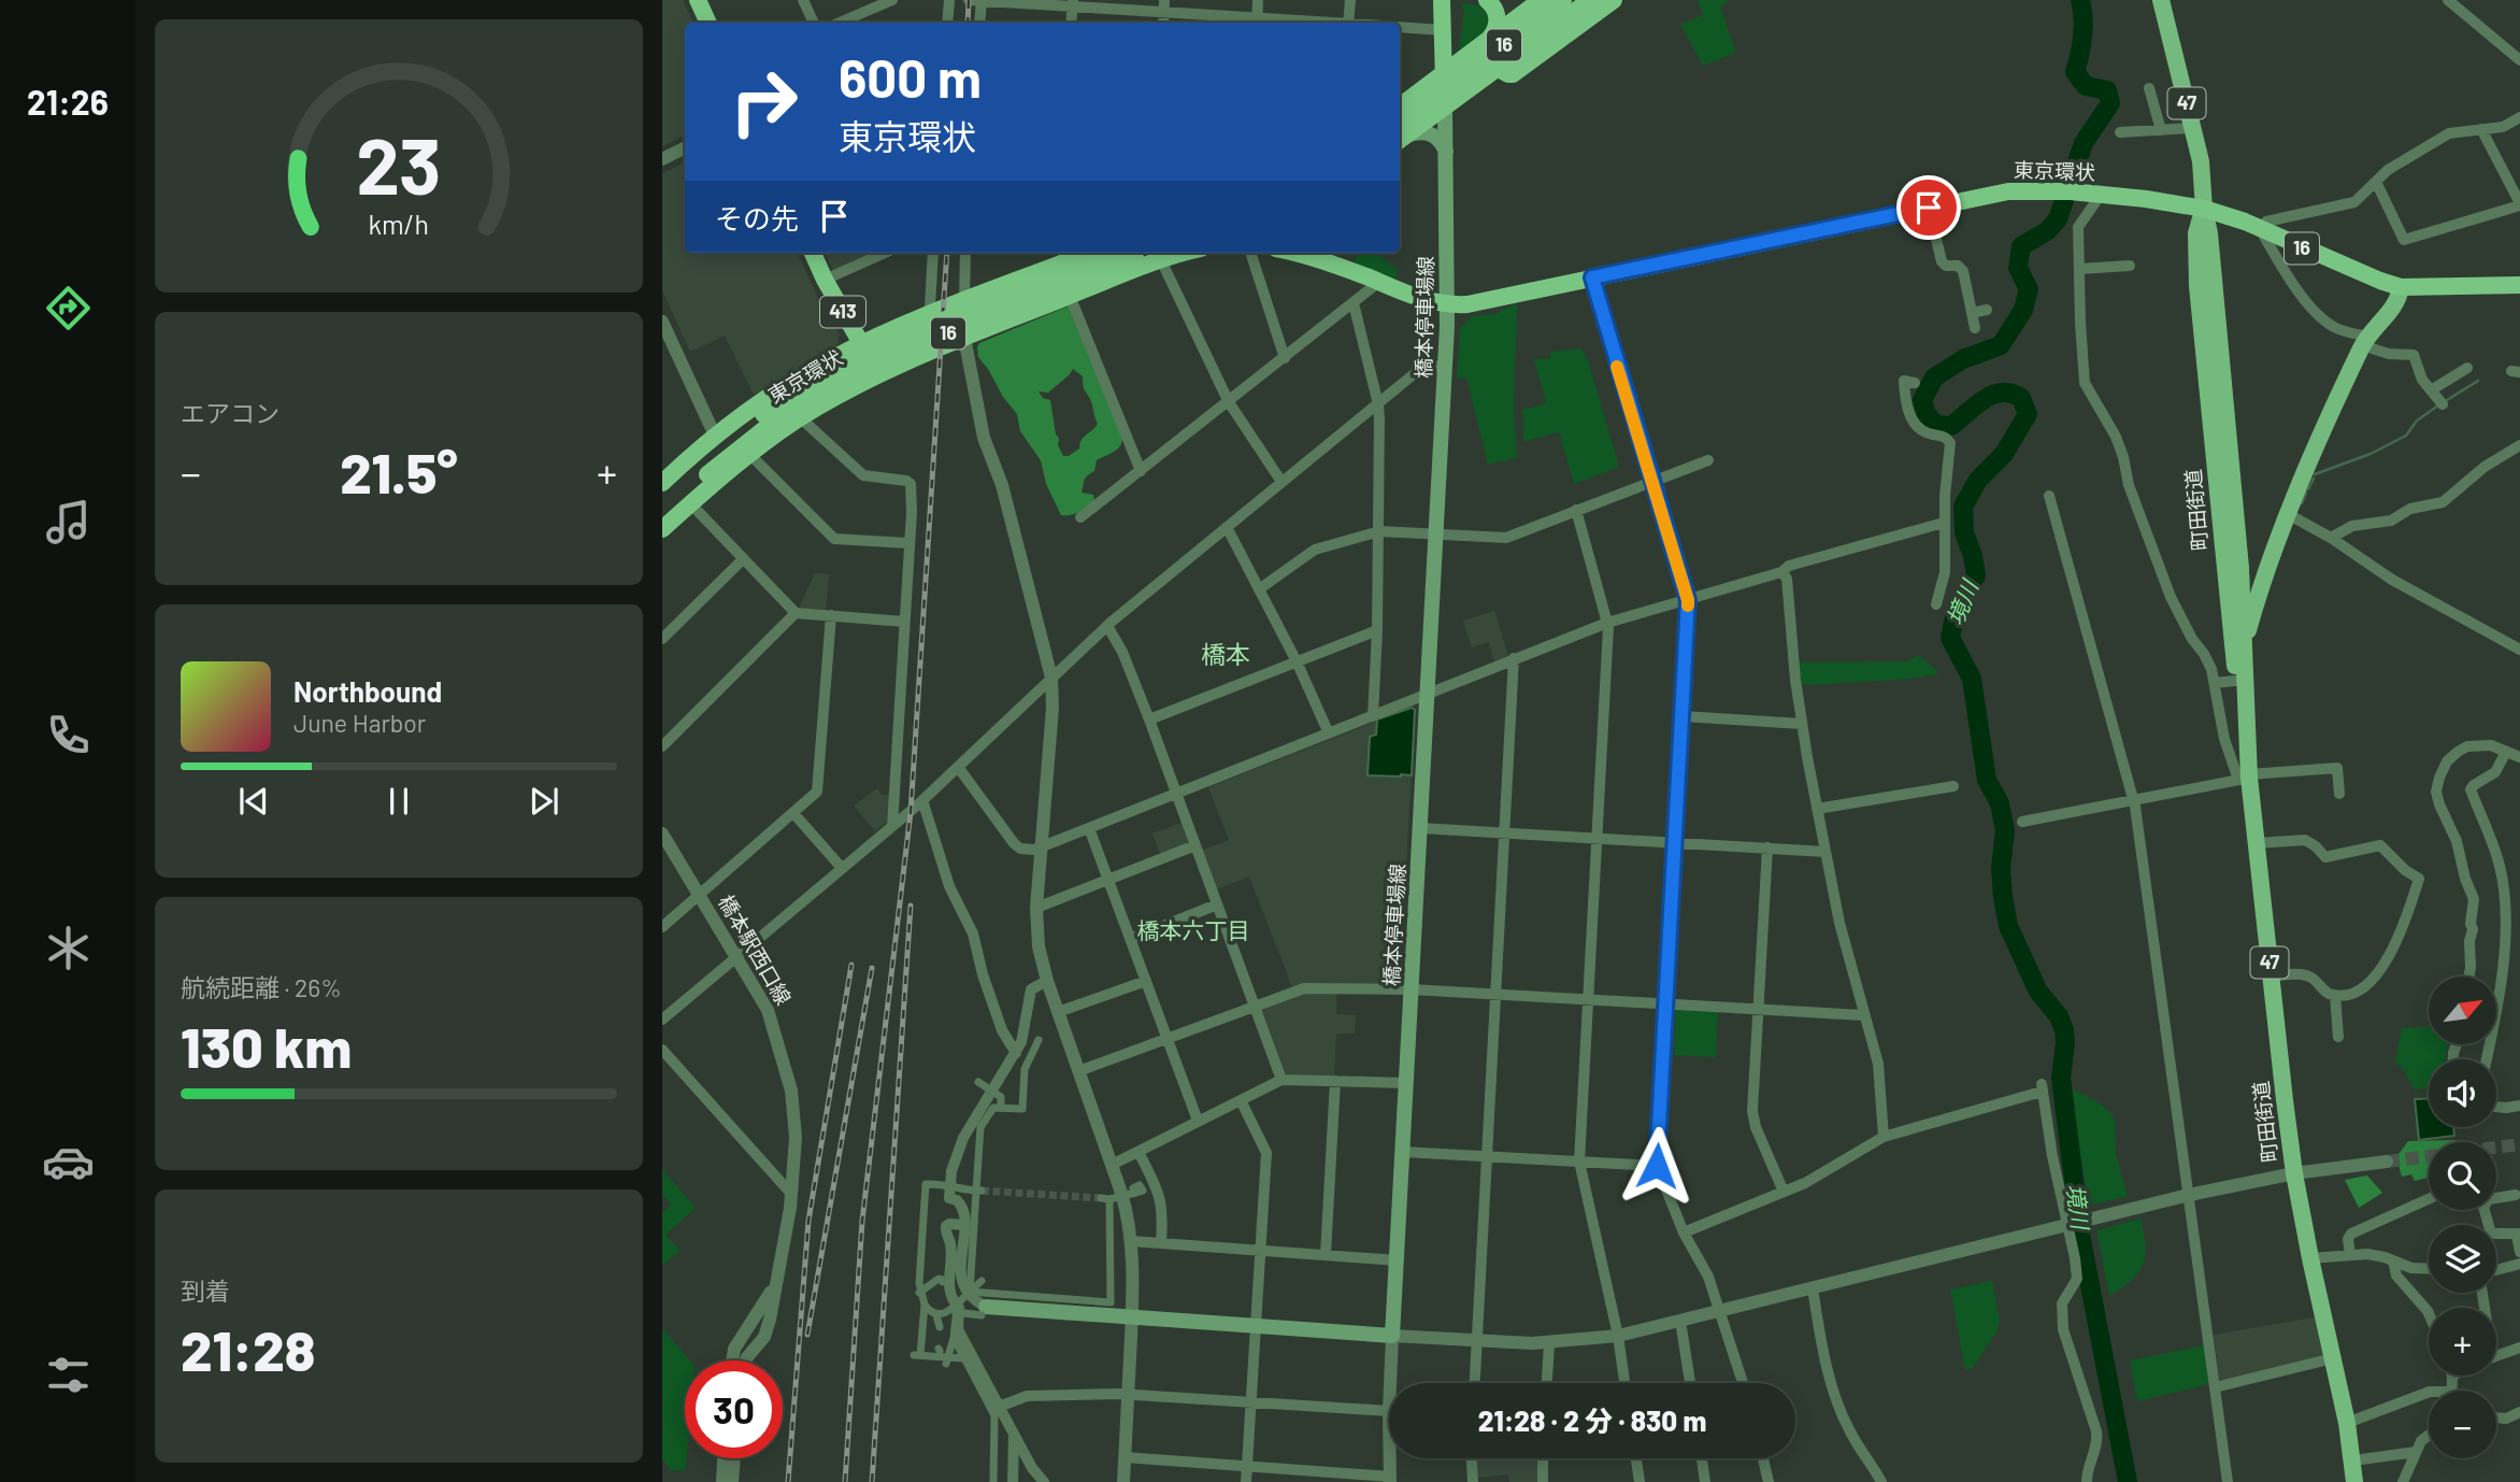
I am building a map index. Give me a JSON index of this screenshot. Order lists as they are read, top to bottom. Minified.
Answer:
{"streets":{"highway":["16","東京環状","413"],"main road":["47","橋本停車場線","町田街道"],"street":["橋本駅西口線"]},"crossings":[["16","東京環状"],["16","413"],["16","橋本停車場線"],["47","東京環状"],["47","町田街道"],["東京環状","橋本停車場線"],["東京環状","町田街道"]],"districts":["橋本","橋本六丁目"],"water":["境川"],"north":"top right","page":{"tabs":"21:26","turn":["600 m","東京環状"],"then":"その先","tile":["エアコン",["航続距離 · 26%","130 km"],["到着","21:28"]],"heat":["−","21.5°","+"],"song":["Northbound","June Harbor"],"map_buttons":["+","−"],"limit":"30","trip":"21:28 · 2 分 · 830 m","gauge":["23","km/h"]}}
